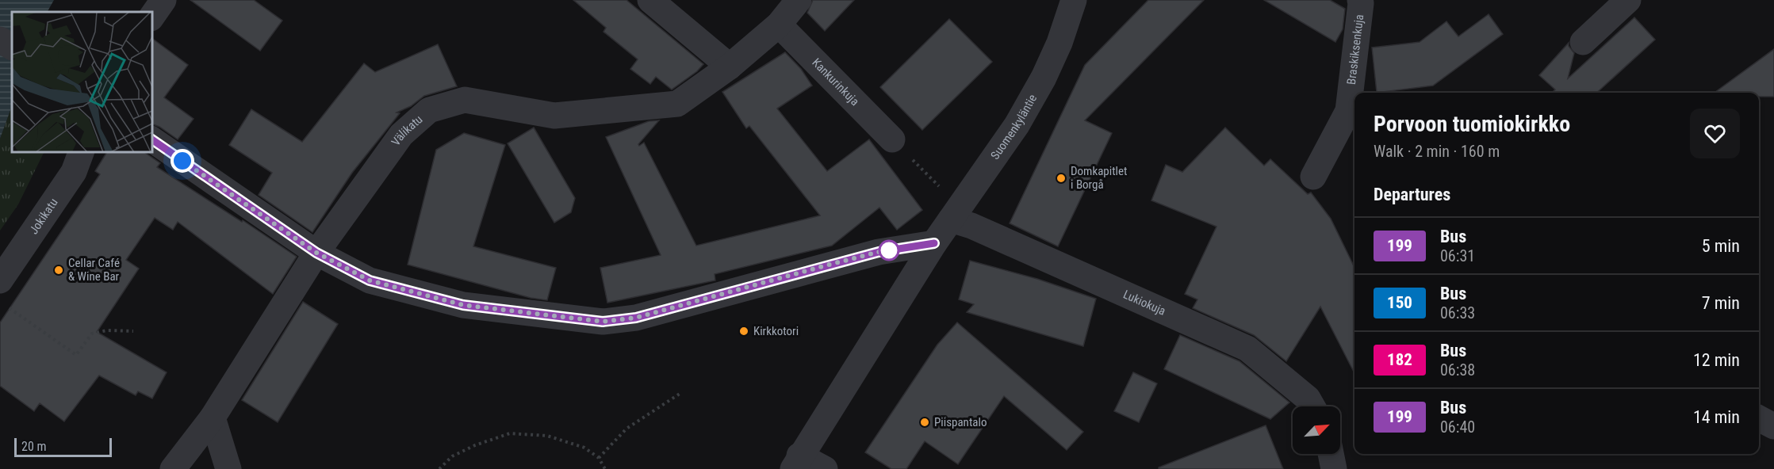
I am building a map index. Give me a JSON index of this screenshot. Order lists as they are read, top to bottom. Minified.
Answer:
{"streets":{"street":["Braskiksenkuja","Kankurinkuja","Suomenkyläntie","Välikatu","Jokikatu","Lukiokuja"]},"crossings":[["Kankurinkuja","Välikatu"],["Suomenkyläntie","Lukiokuja"]],"places":["Domkapitlet i Borgå","Cellar Café & Wine Bar","Kirkkotori","Piispantalo"],"lines":["bus line 199"],"scale_bar":"20 m","north":"top right","page":{"heading":[["Porvoon tuomiokirkko","Walk · 2 min · 160 m"],"Departures"],"list":[{"mark":"199","name":"Bus","note":"06:31","value":"5 min"},{"mark":"150","name":"Bus","note":"06:33","value":"7 min"},{"mark":"182","name":"Bus","note":"06:38","value":"12 min"},{"mark":"199","name":"Bus","note":"06:40","value":"14 min"}],"scale":"20 m"}}
